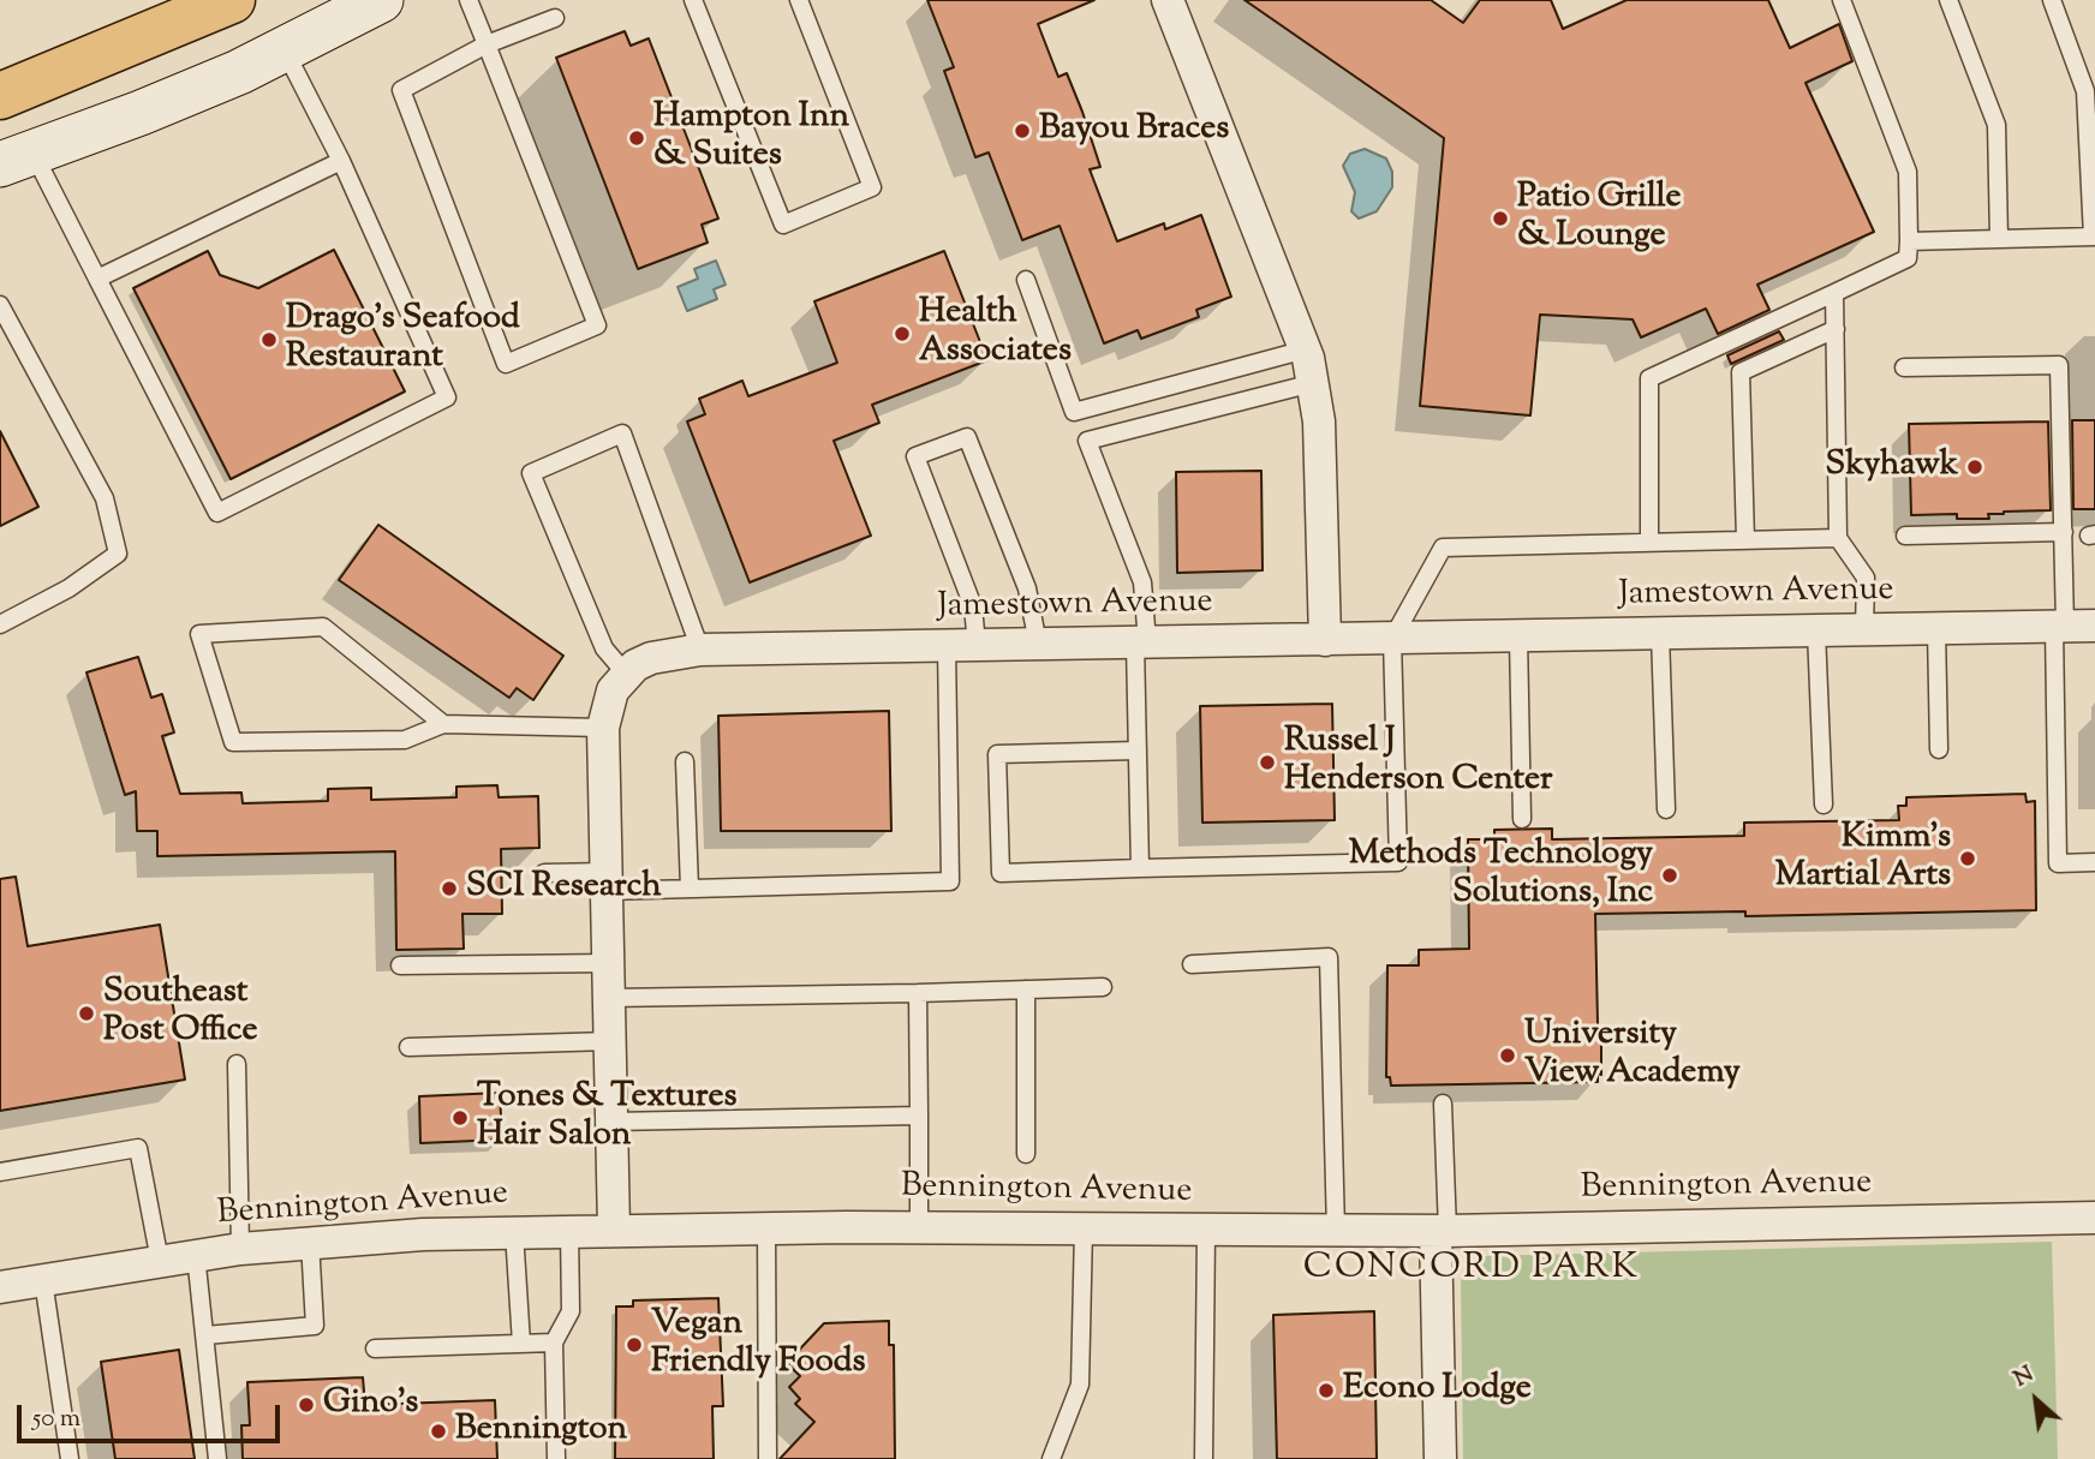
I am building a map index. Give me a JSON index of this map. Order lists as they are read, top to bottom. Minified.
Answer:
{"streets":{"street":["Jamestown Avenue","Bennington Avenue"]},"districts":["CONCORD PARK"],"places":["Bayou Braces","Hampton Inn & Suites","Patio Grille & Lounge","Health Associates","Drago's Seafood Restaurant","Skyhawk","Russel J Henderson Center","Kimm's Martial Arts","Methods Technology Solutions, Inc","SCI Research","Southeast Post Office","University View Academy","Tones & Textures Hair Salon","Vegan Friendly Foods","Econo Lodge","Gino's","Bennington"],"scale_bar":"50 m","north":"top left"}
